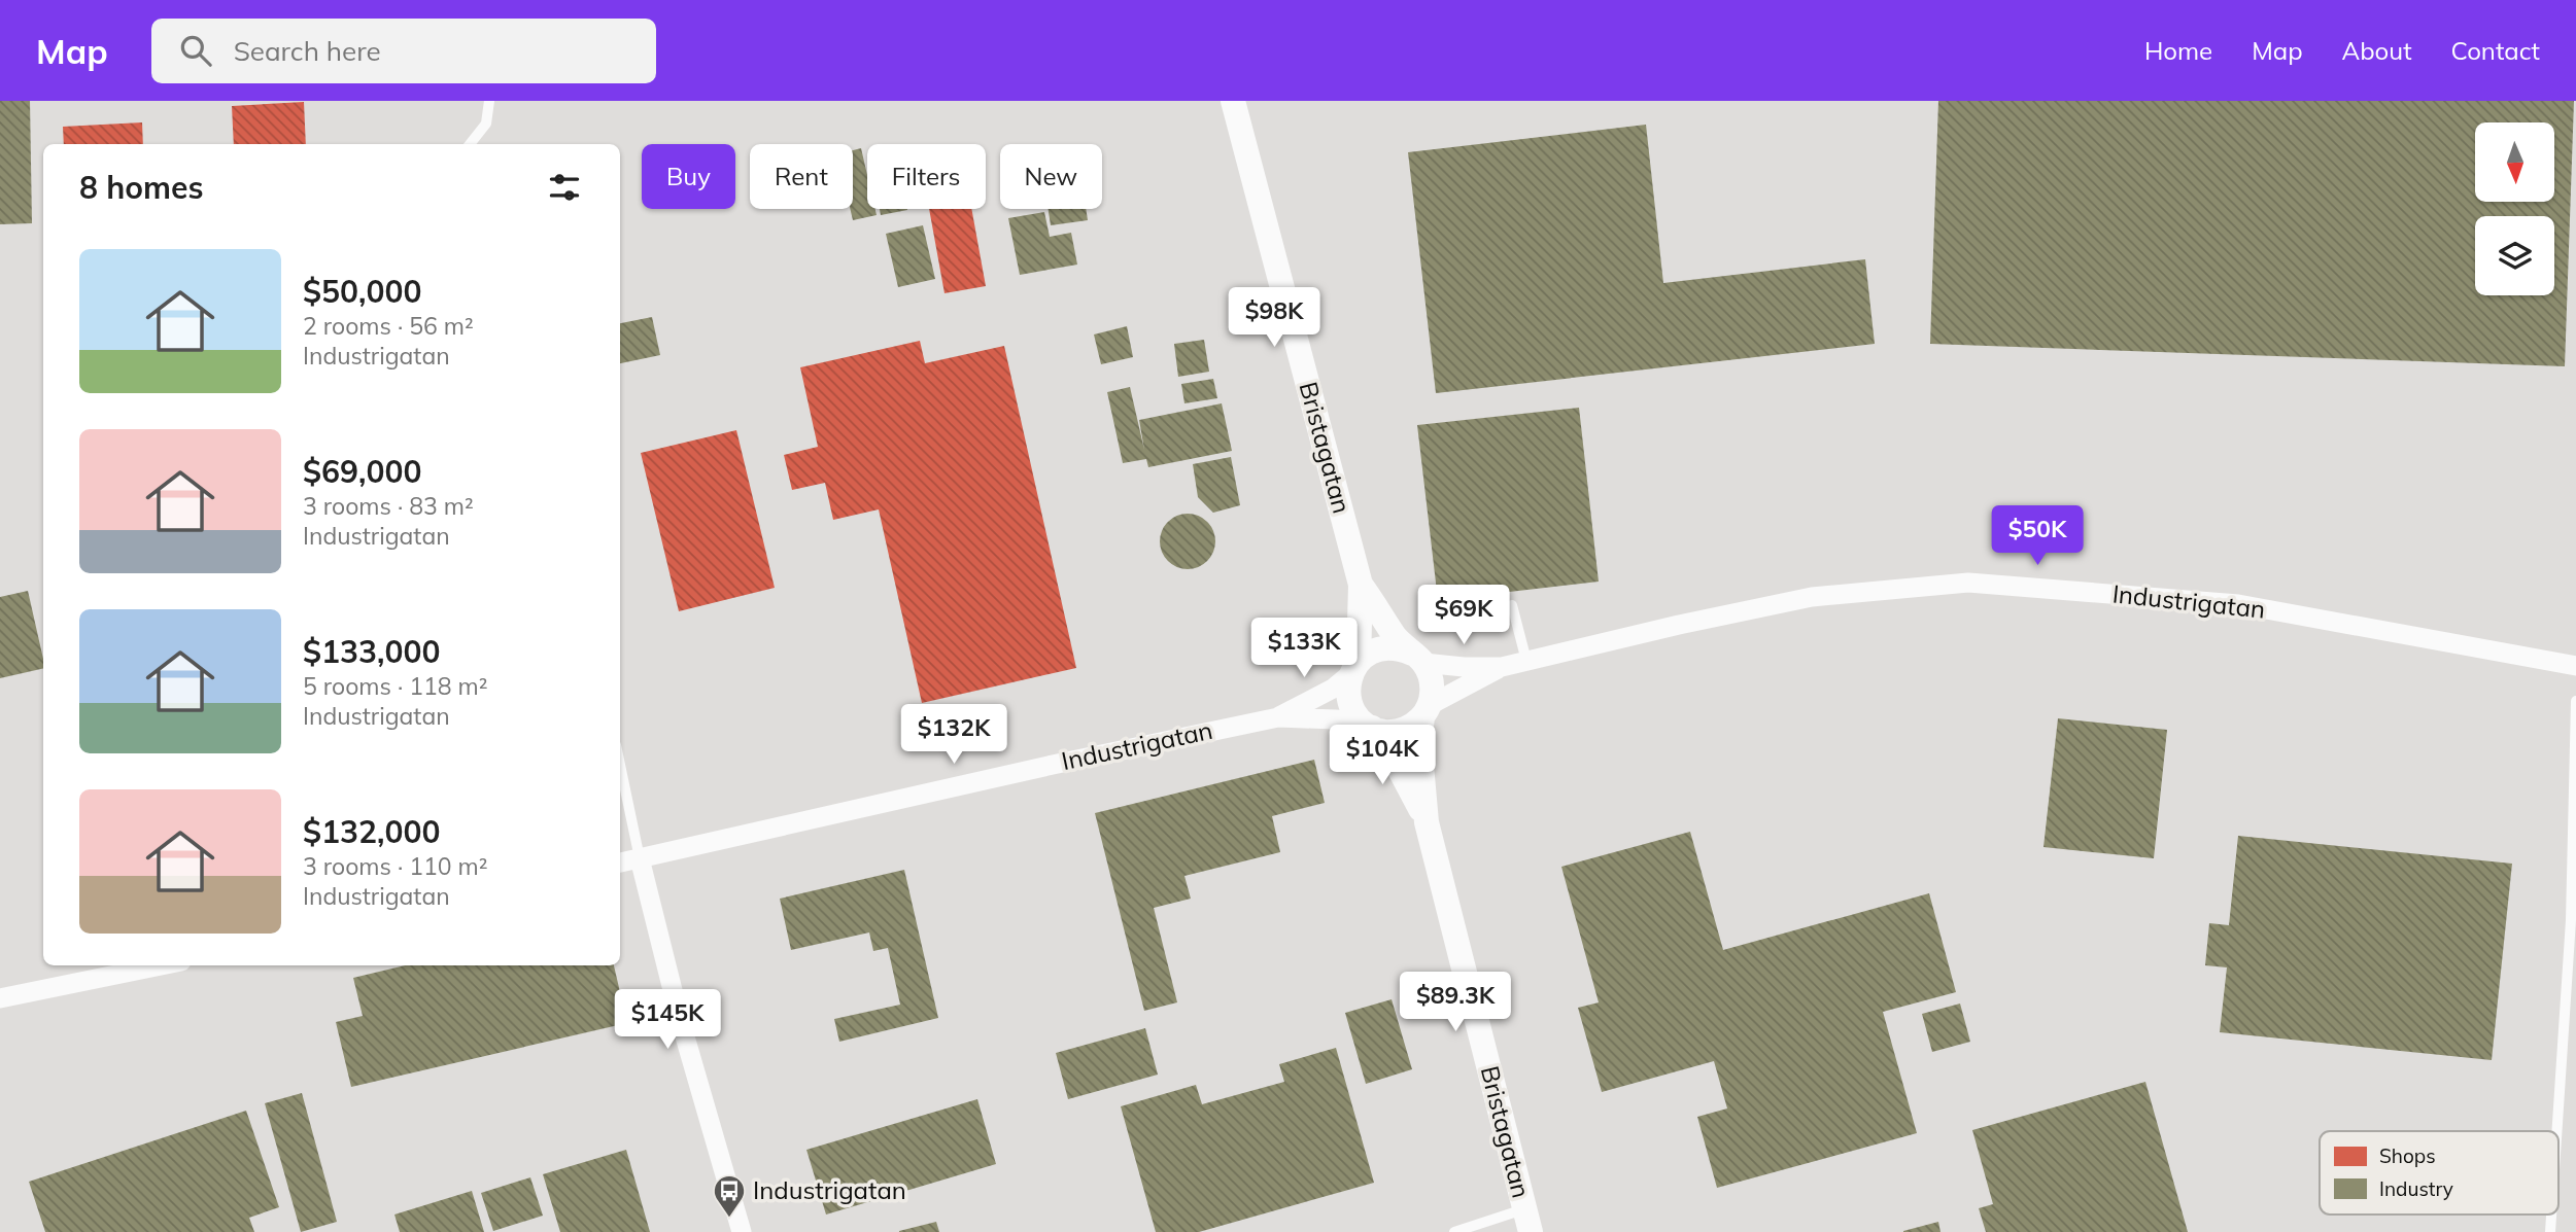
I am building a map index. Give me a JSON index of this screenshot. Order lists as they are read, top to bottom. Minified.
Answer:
{"streets":{"street":["Bristagatan","Industrigatan"]},"crossings":[["Bristagatan","Industrigatan"]],"places":{"bus stop":["Industrigatan"]},"legend":["Shops","Industry"],"north":"bottom","page":{"header":"Map","search":"Search here","nav":["Home","Map","About","Contact"],"chip":["Buy","Rent","Filters","New"],"heading":"8 homes","list":[{"name":"$50,000","note":"2 rooms · 56 m² · Industrigatan"},{"name":"$69,000","note":"3 rooms · 83 m² · Industrigatan"},{"name":"$133,000","note":"5 rooms · 118 m² · Industrigatan"},{"name":"$132,000","note":"3 rooms · 110 m² · Industrigatan"}],"price":["$98K","$50K","$69K","$133K","$132K","$104K","$89.3K","$145K"]}}
